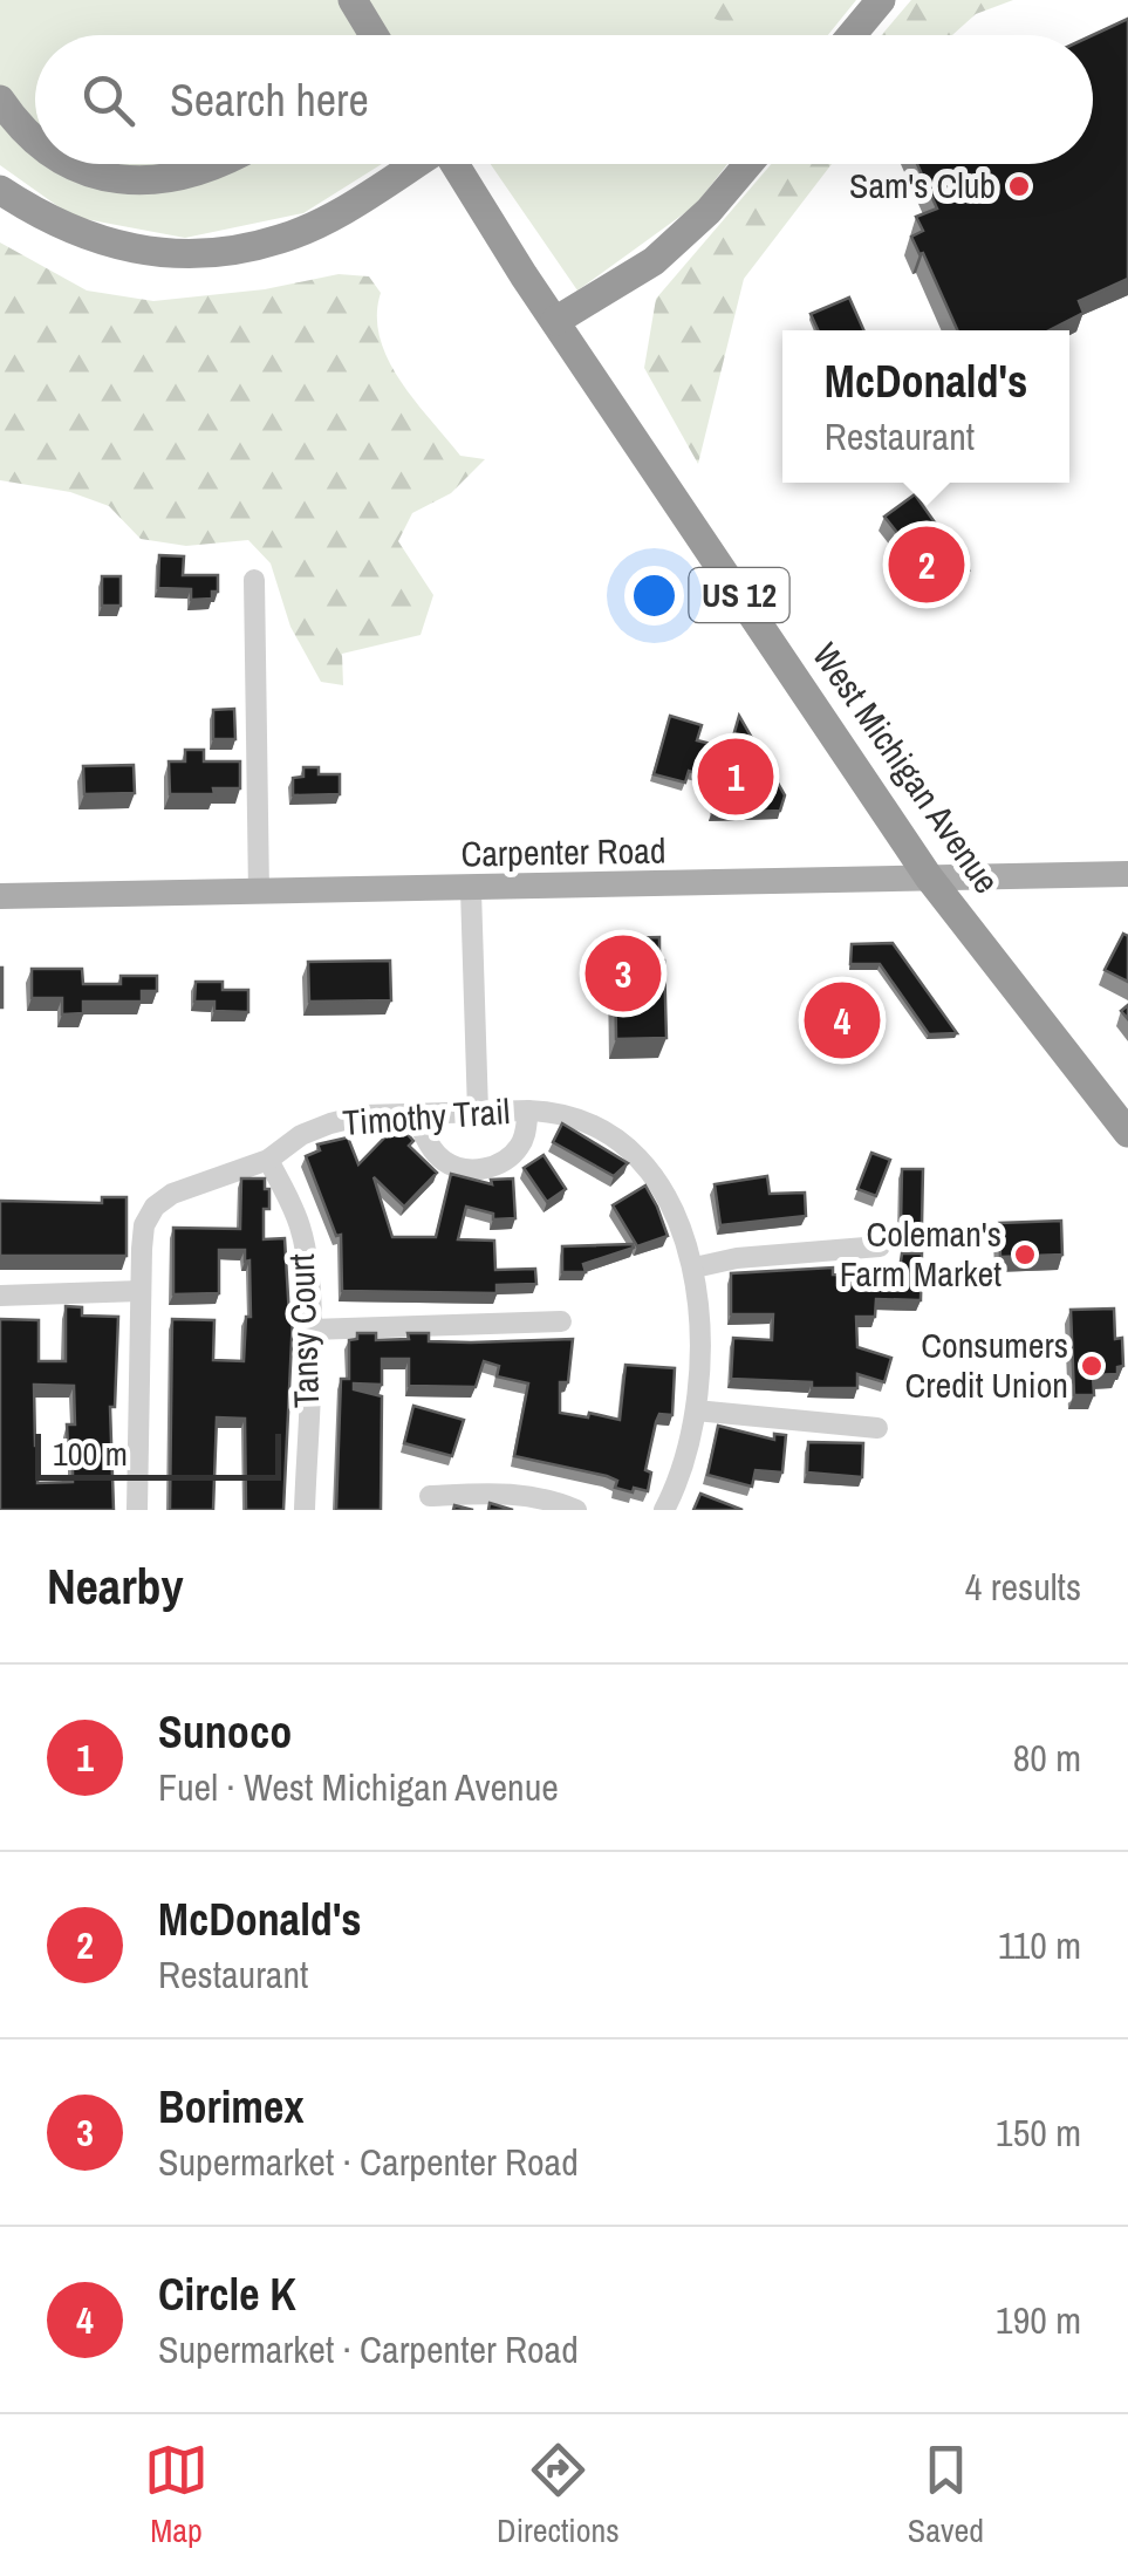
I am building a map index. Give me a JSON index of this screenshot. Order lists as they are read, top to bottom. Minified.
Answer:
{"streets":{"highway":["US 12","West Michigan Avenue"],"main road":["Carpenter Road"],"street":["Timothy Trail","Tansy Court"]},"crossings":[["West Michigan Avenue","Carpenter Road"],["Timothy Trail","Tansy Court"]],"places":["Sam's Club","Coleman's Farm Market","Consumers Credit Union"],"scale_bar":"100 m","page":{"search":"Search here","popup":["McDonald's","Restaurant"],"pins":["2","1","3","4"],"scale":"100 m","heading":["Nearby","4 results"],"list":[{"mark":"1","name":"Sunoco","note":"Fuel · West Michigan Avenue","value":"80 m"},{"mark":"2","name":"McDonald's","note":"Restaurant","value":"110 m"},{"mark":"3","name":"Borimex","note":"Supermarket · Carpenter Road","value":"150 m"},{"mark":"4","name":"Circle K","note":"Supermarket · Carpenter Road","value":"190 m"}],"nav":["Map","Directions","Saved"]}}
